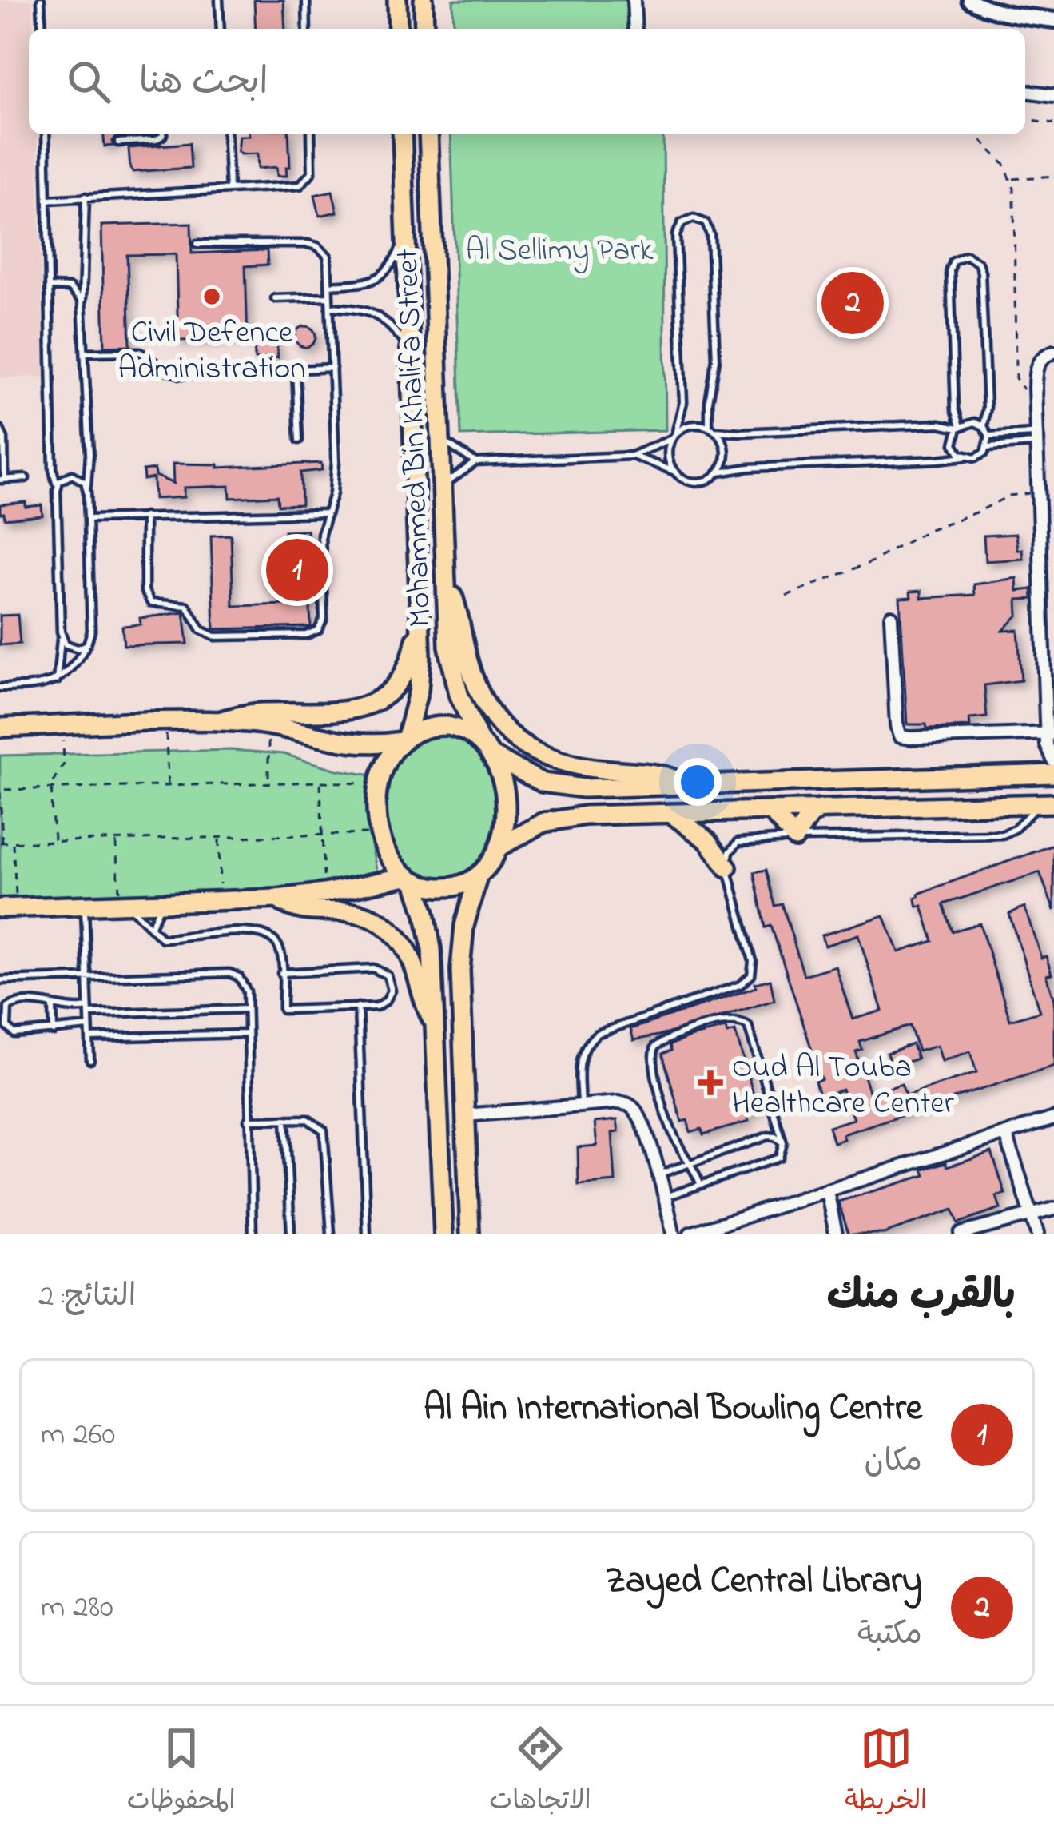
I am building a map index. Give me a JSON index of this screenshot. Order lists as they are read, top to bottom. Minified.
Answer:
{"streets":{"main road":["Mohammed Bin Khalifa Street"]},"parks":["Al Sellimy Park"],"places":{"other":["Civil Defence Administration"],"health":["Oud Al Touba Healthcare Center"]},"page":{"search":"ابحث هنا","pins":["2","1"],"heading":["بالقرب منك","النتائج: 2"],"list":[{"mark":"1","name":"Al Ain International Bowling Centre","note":"مكان","value":"260 m"},{"mark":"2","name":"Zayed Central Library","note":"مكتبة","value":"280 m"}],"nav":["الخريطة","الاتجاهات","المحفوظات"]}}
